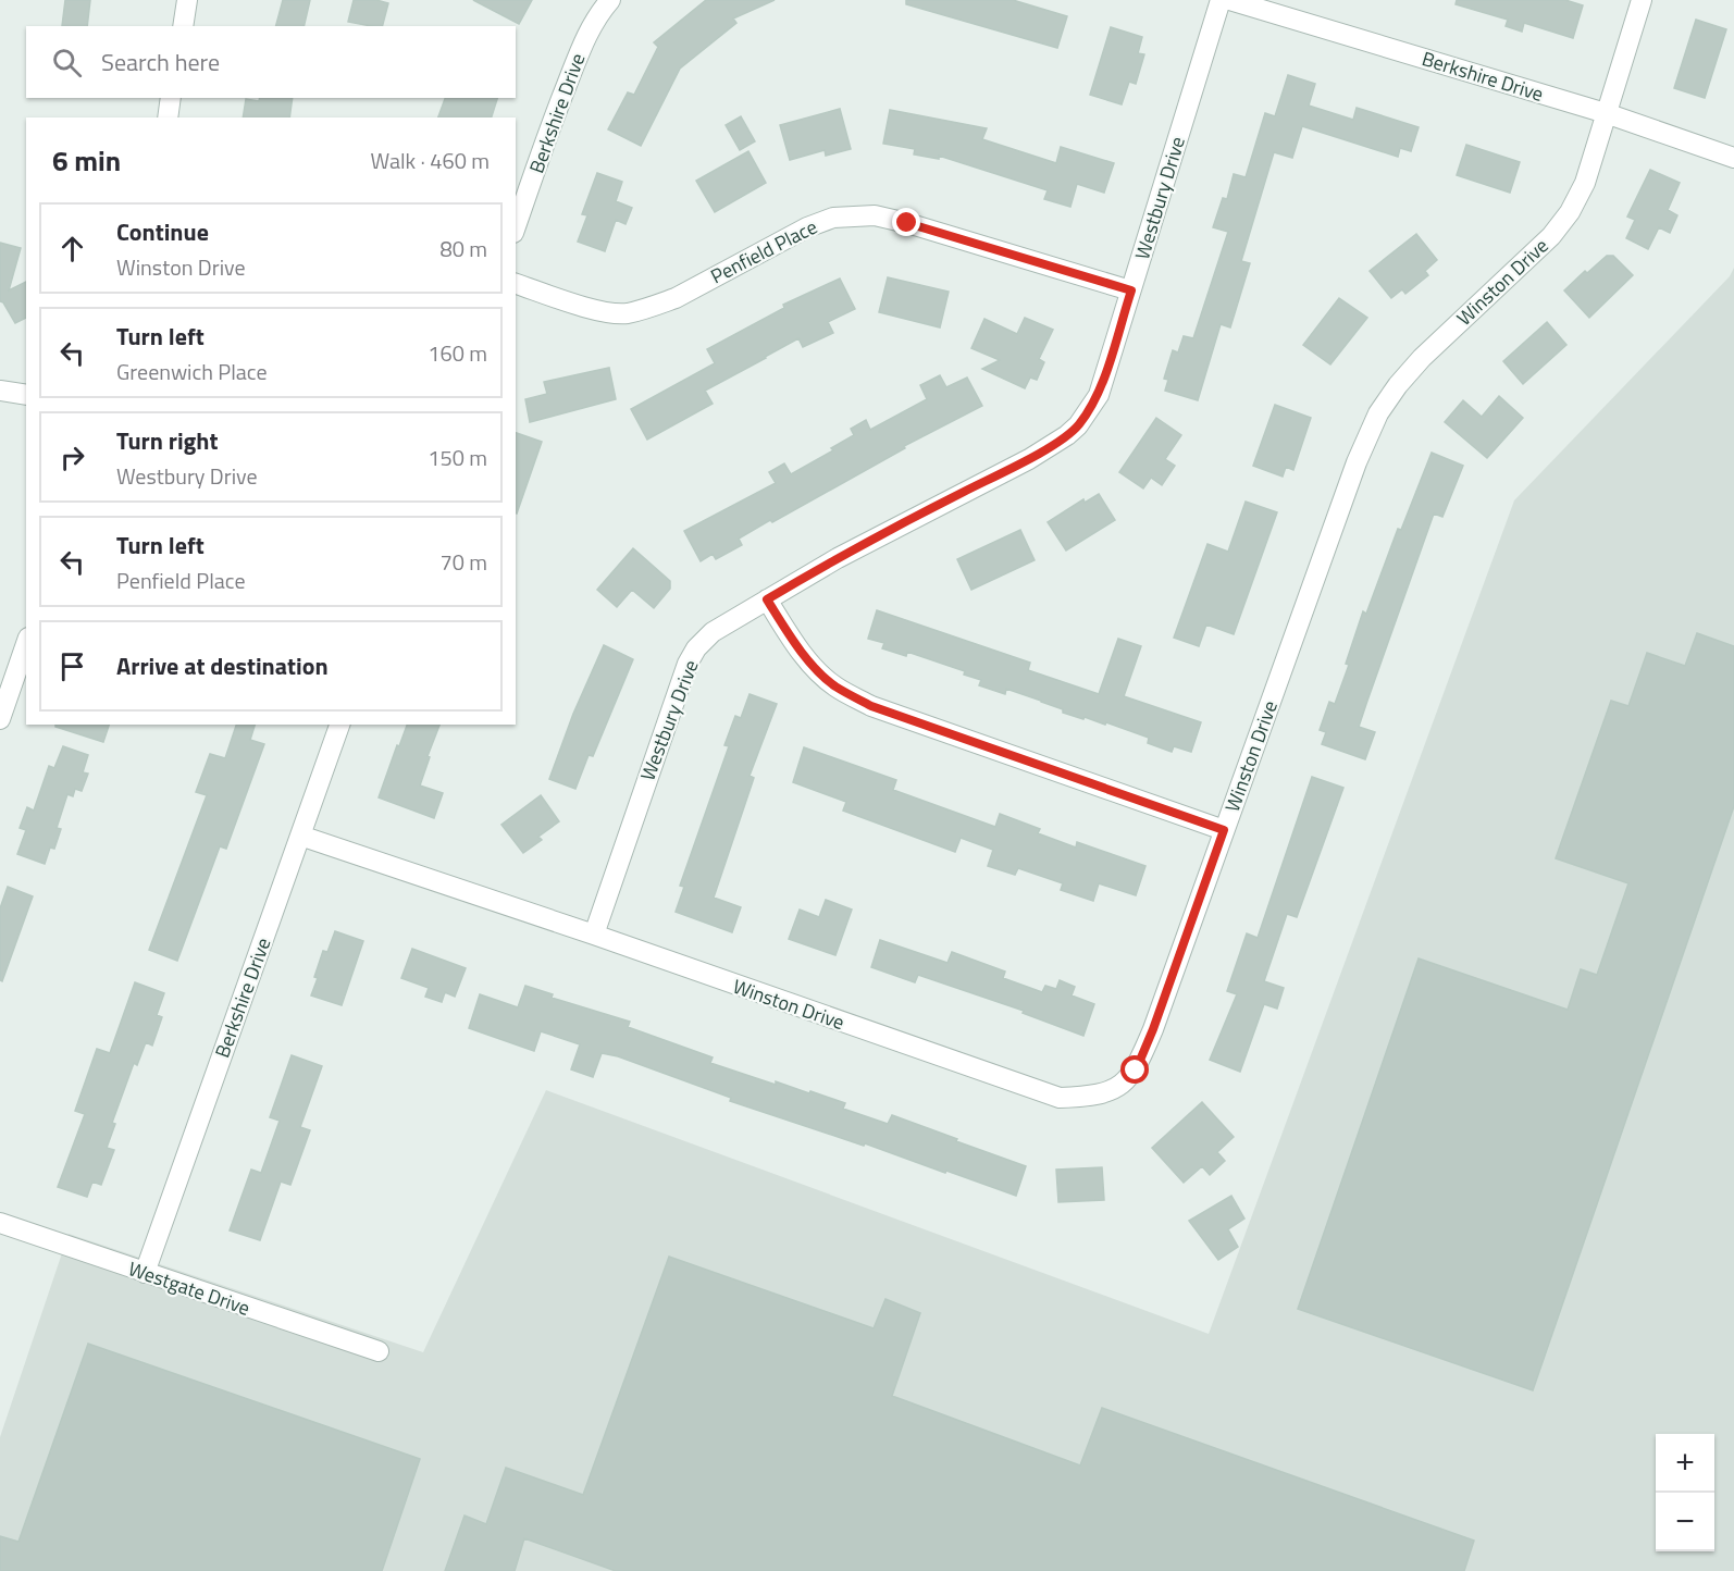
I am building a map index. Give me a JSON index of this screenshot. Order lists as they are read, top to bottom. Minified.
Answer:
{"streets":{"street":["Berkshire Drive","Westbury Drive","Penfield Place","Winston Drive","Westgate Drive"]},"crossings":[["Berkshire Drive","Winston Drive"],["Berkshire Drive","Westgate Drive"],["Westbury Drive","Penfield Place"],["Westbury Drive","Winston Drive"]],"page":{"search":"Search here","heading":["6 min","Walk · 460 m"],"list":[["Continue","Winston Drive","80 m"],["Turn left","Greenwich Place","160 m"],["Turn right","Westbury Drive","150 m"],["Turn left","Penfield Place","70 m"],"Arrive at destination"],"map_buttons":["+","−"]}}
